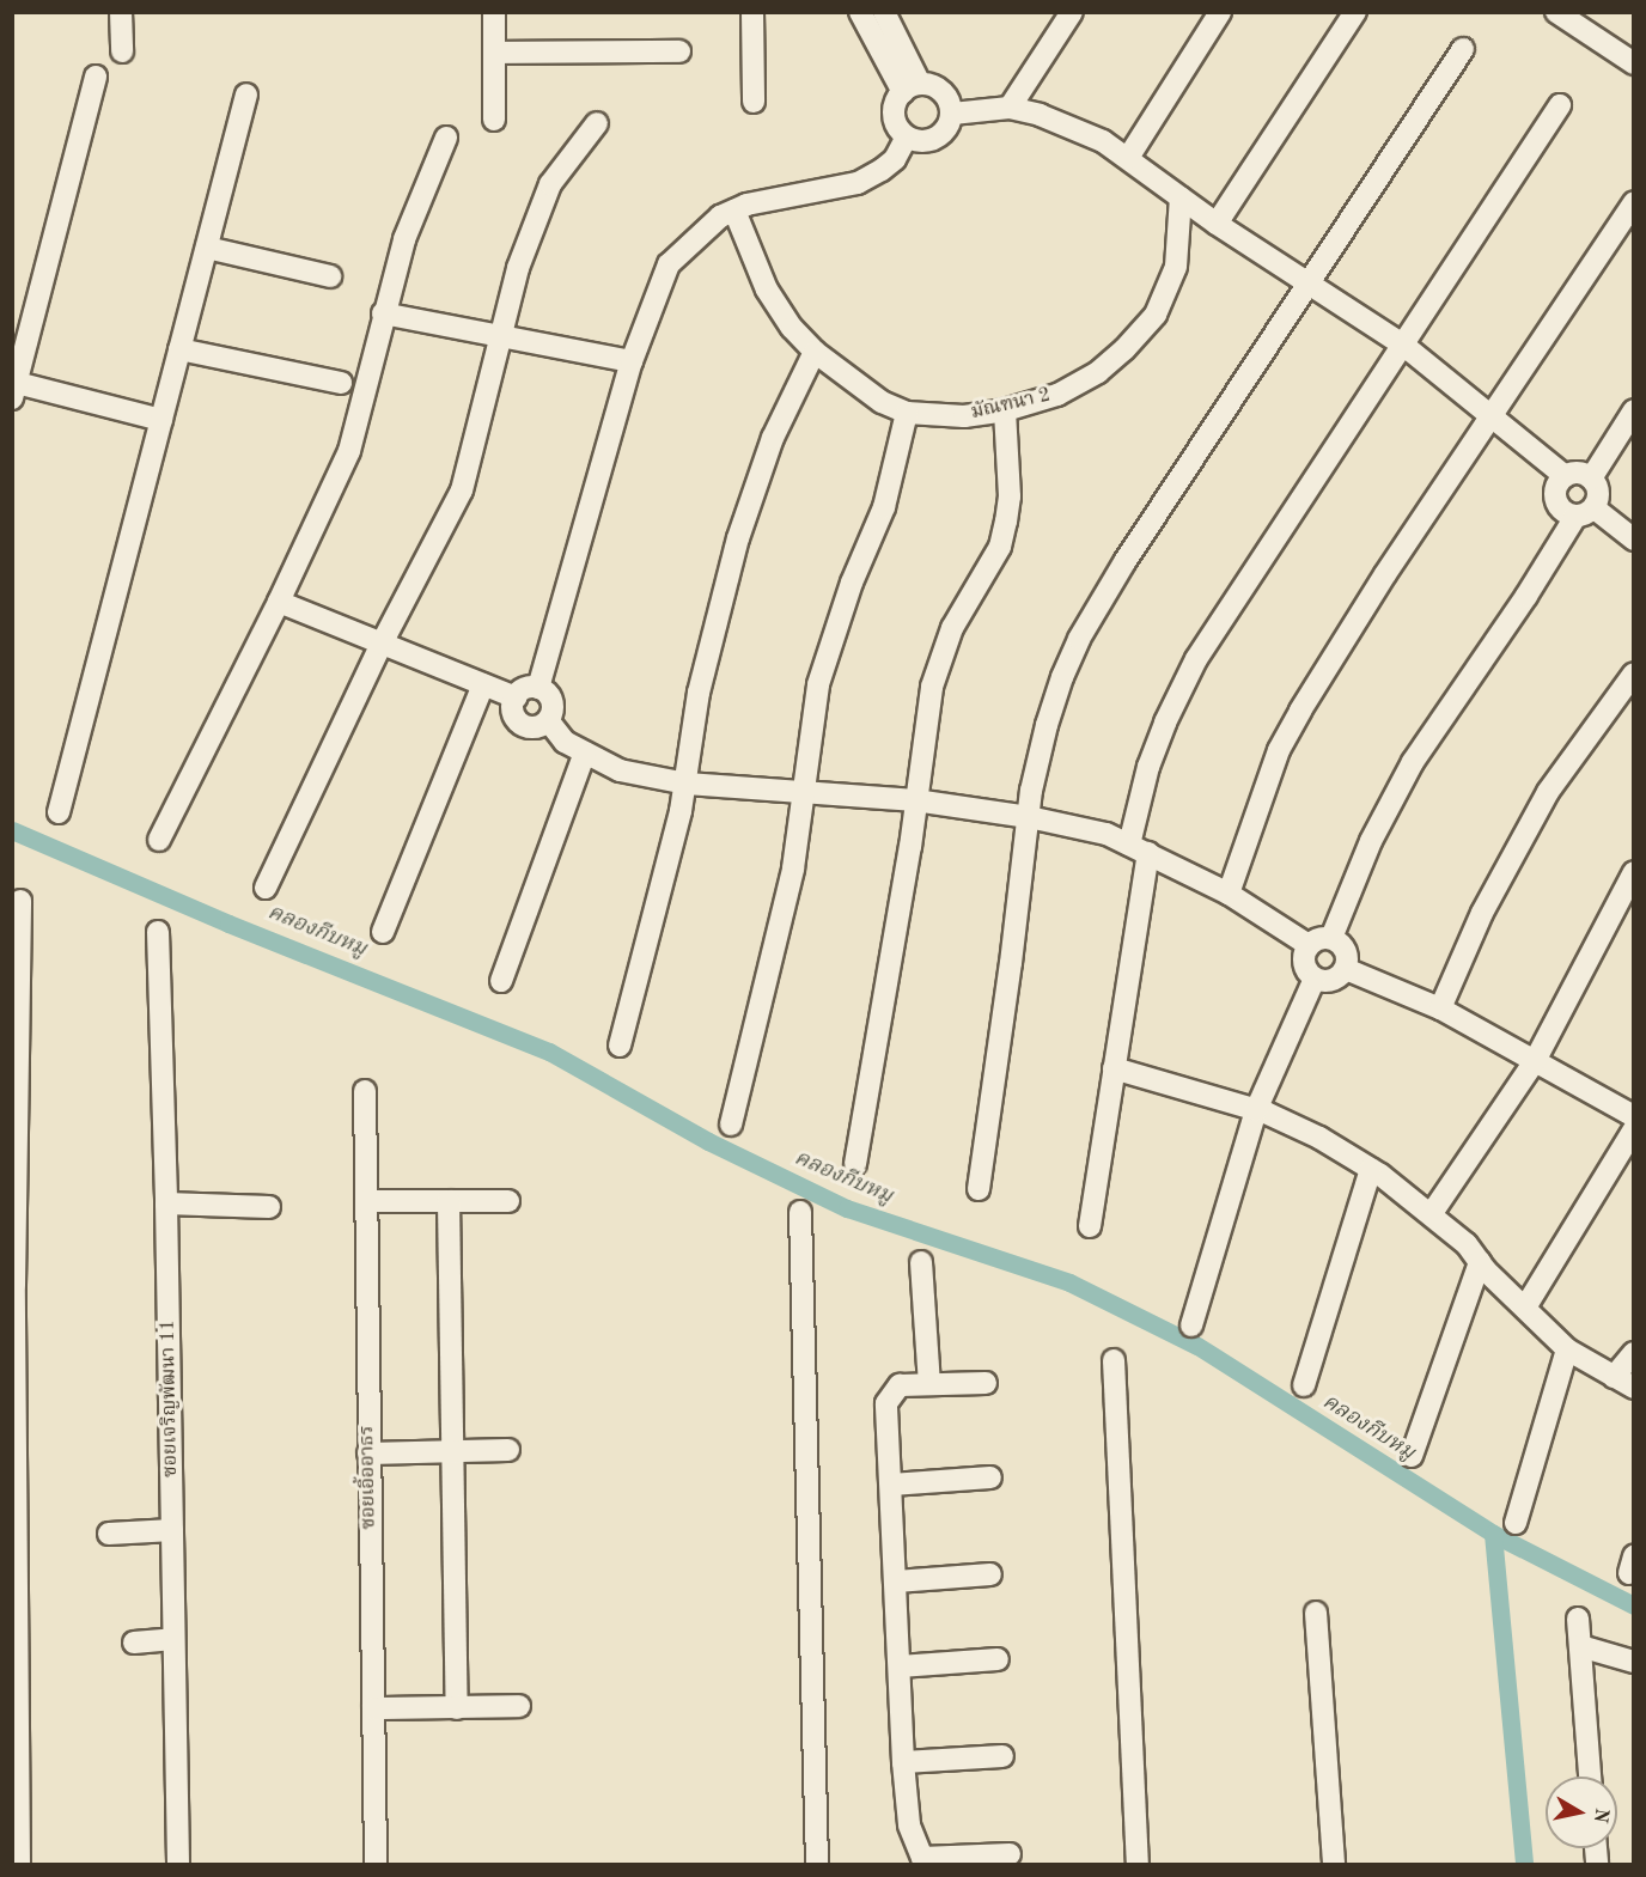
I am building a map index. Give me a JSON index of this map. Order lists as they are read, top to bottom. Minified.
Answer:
{"streets":{"street":["มัณฑนา 2","ซอยเจริญพัฒนา 11","ซอยเอิ้ออาธร"]},"water":["คลองกีบหมู"],"north":"right"}
